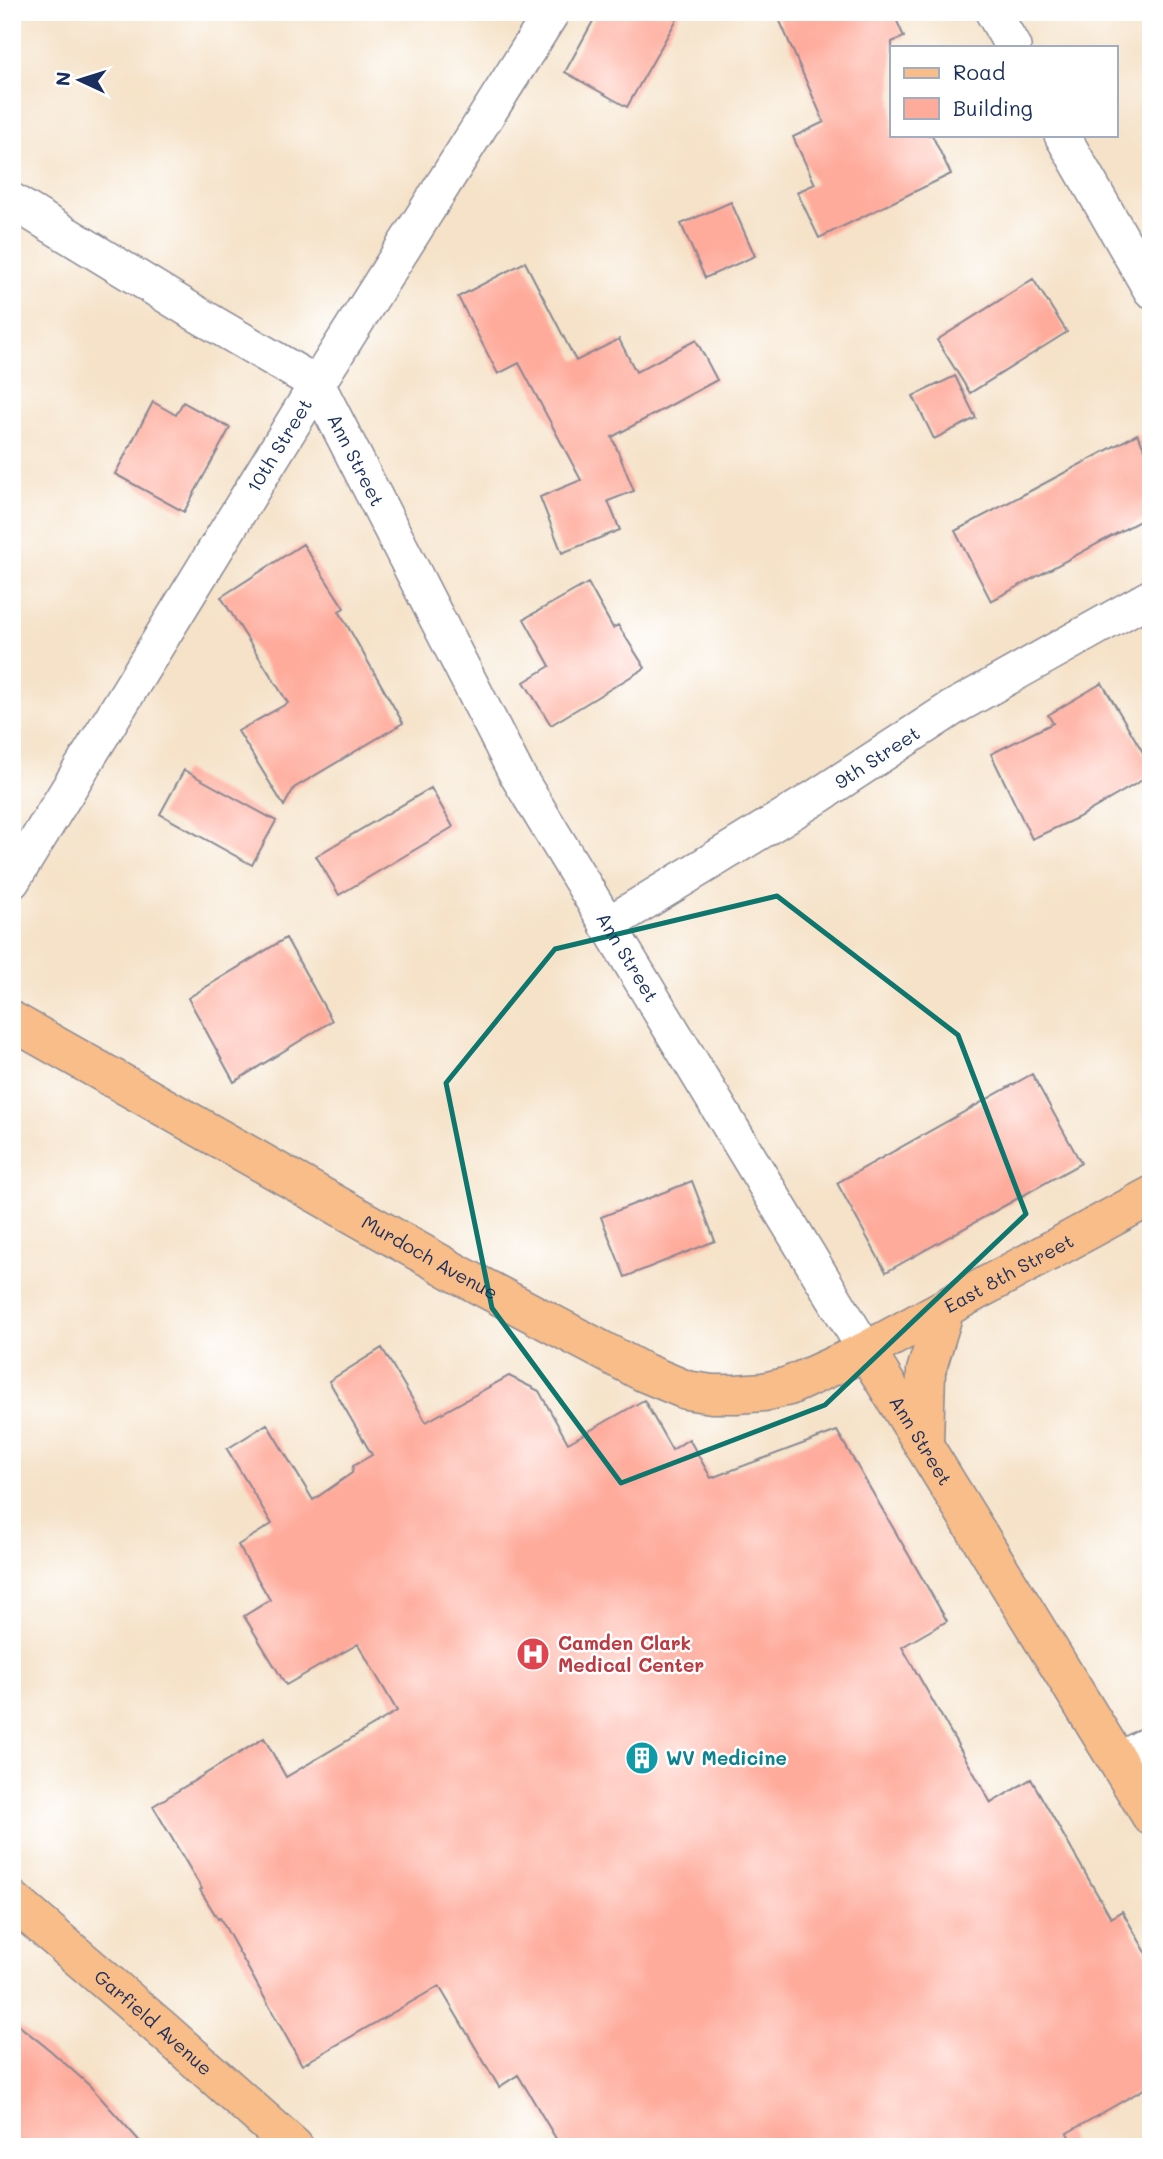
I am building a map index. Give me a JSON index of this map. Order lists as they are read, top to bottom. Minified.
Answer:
{"streets":{"main road":["Ann Street","Murdoch Avenue","East 8th Street","Garfield Avenue"],"street":["10th Street","9th Street"]},"crossings":[["10th Street","Ann Street"],["Ann Street","9th Street"],["Ann Street","Murdoch Avenue"],["Ann Street","East 8th Street"],["Murdoch Avenue","East 8th Street"]],"places":{"hospital":["Camden Clark Medical Center"],"building":["WV Medicine"]},"legend":["Road","Building"],"north":"left"}
